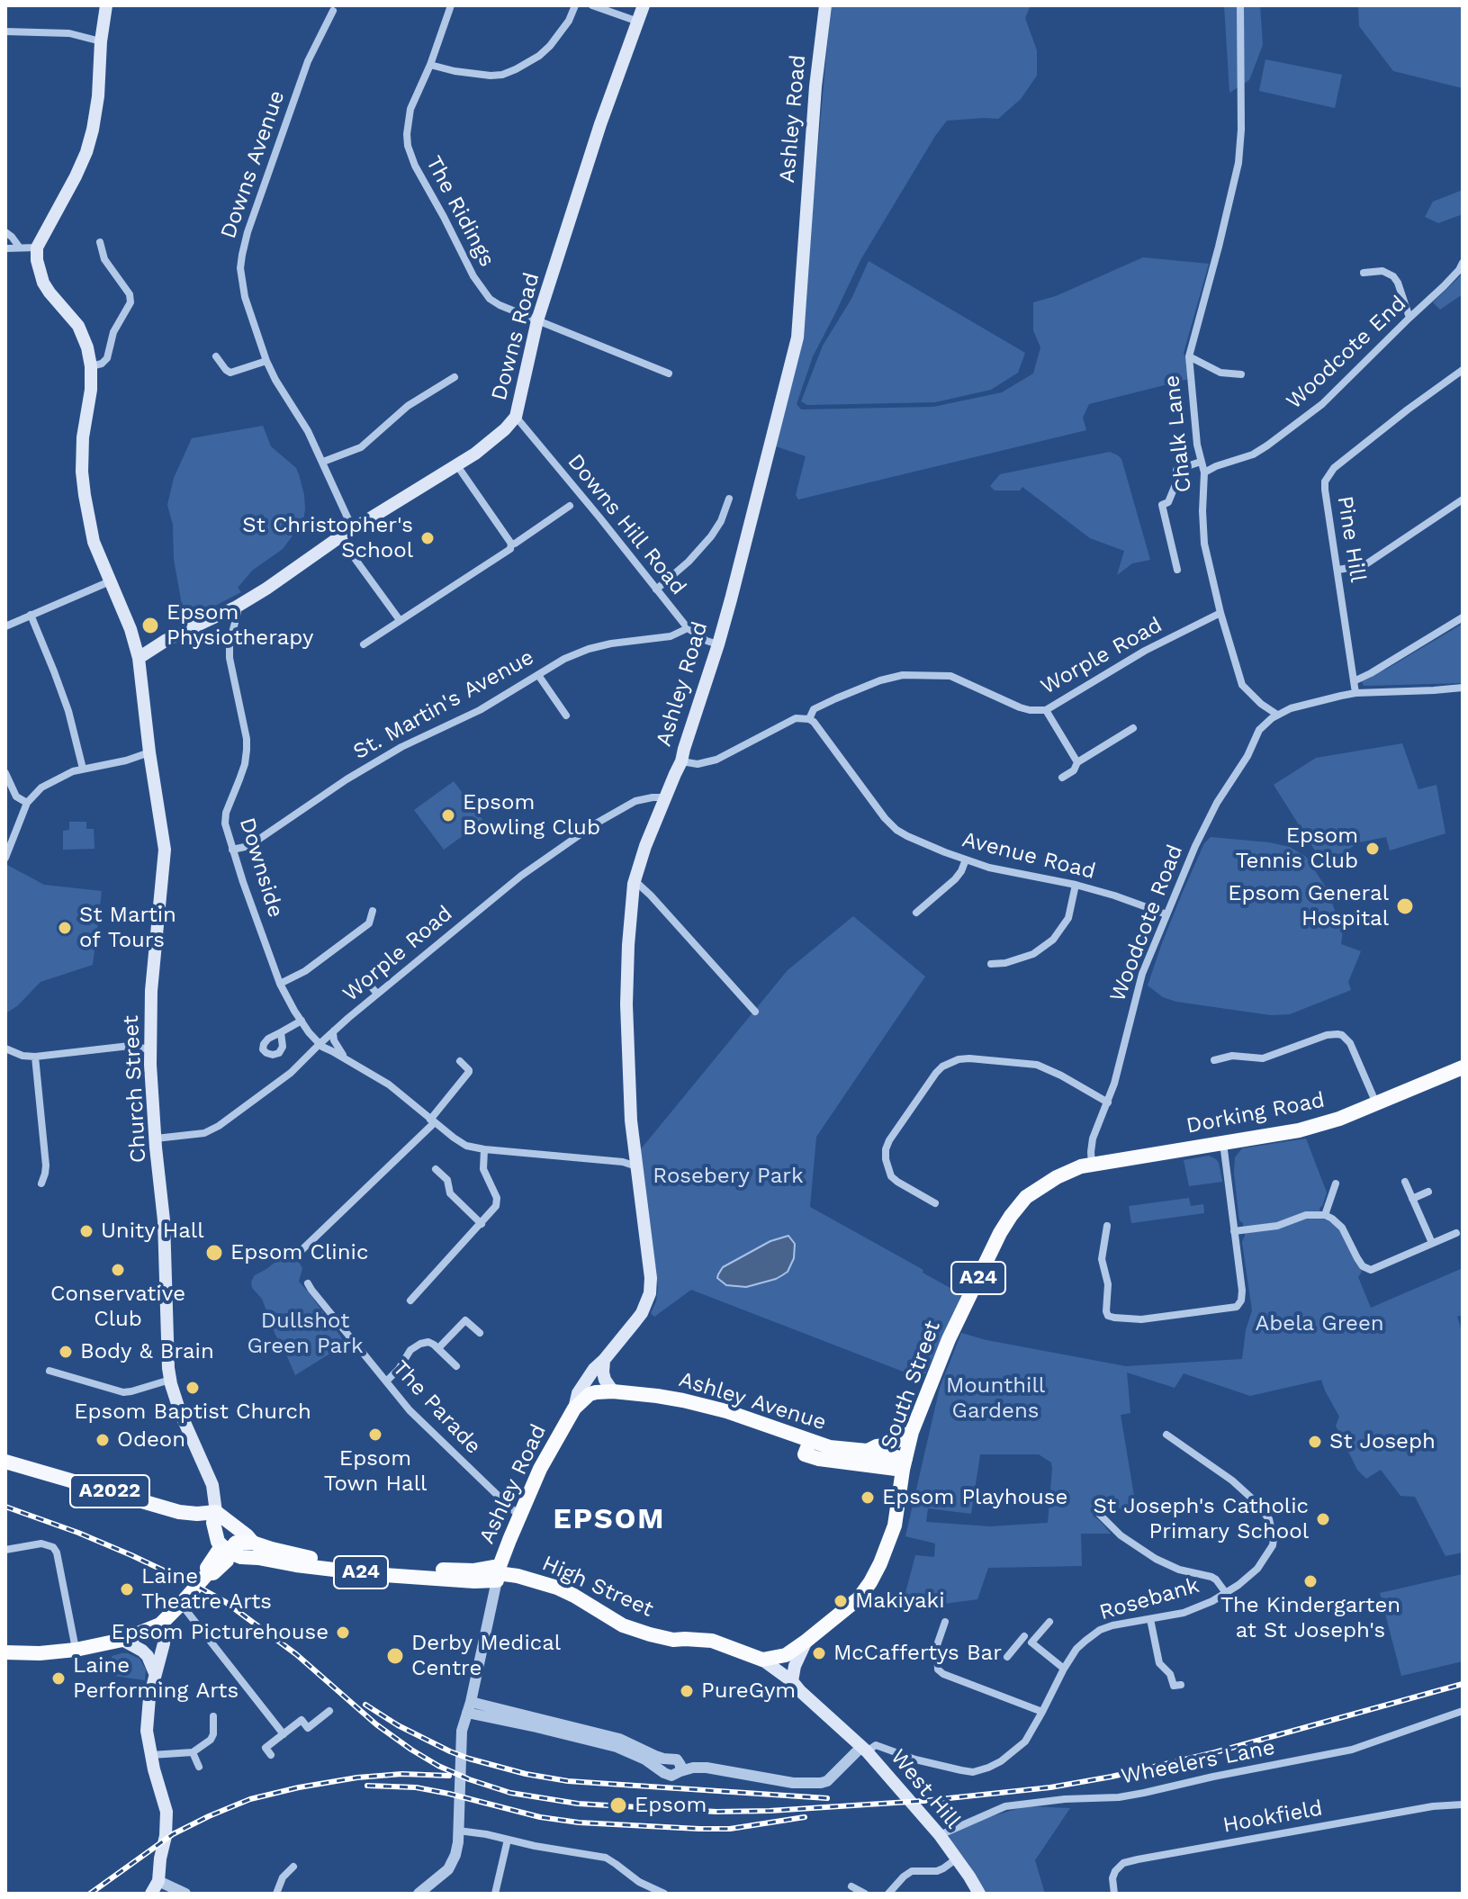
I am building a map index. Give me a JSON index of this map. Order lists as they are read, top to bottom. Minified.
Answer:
{"streets":{"highway":["Ashley Road","Dorking Road","A24","South Street","Ashley Avenue","High Street"],"main road":["Downs Road","Church Street","A2022","West Hill"],"street":["Downs Avenue","The Ridings","Woodcote End","Chalk Lane","Downs Hill Road","Pine Hill","Worple Road","St. Martin's Avenue","Avenue Road","Downside","Woodcote Road","The Parade","Rosebank","Wheelers Lane","Hookfield"]},"crossings":[["Ashley Road","Downs Hill Road"],["Ashley Road","Worple Road"],["Ashley Road","Ashley Avenue"],["Ashley Road","The Parade"],["Ashley Road","High Street"],["Downs Avenue","Downs Road"],["The Ridings","Downs Road"],["Downs Road","Downs Hill Road"],["Downs Road","Downside"],["Downs Road","Church Street"],["Woodcote End","Chalk Lane"],["Chalk Lane","Worple Road"],["Chalk Lane","Woodcote Road"],["Downs Hill Road","St. Martin's Avenue"],["Worple Road","Avenue Road"],["Worple Road","Downside"],["Worple Road","Church Street"],["St. Martin's Avenue","Downside"],["Avenue Road","Woodcote Road"],["Woodcote Road","Dorking Road"],["Woodcote Road","South Street"],["Church Street","A2022"],["Dorking Road","South Street"],["South Street","Ashley Avenue"],["South Street","High Street"],["South Street","West Hill"],["High Street","West Hill"],["Rosebank","West Hill"],["Wheelers Lane","West Hill"]],"districts":["EPSOM"],"parks":["Rosebery Park","Dullshot Green Park","Abela Green","Mounthill Gardens"],"places":["St Christopher's School","Epsom Physiotherapy","Epsom Bowling Club","Epsom Tennis Club","Epsom General Hospital","St Martin of Tours","Unity Hall","Epsom Clinic","Conservative Club","Body & Brain","Epsom Baptist Church","Epsom Town Hall","Odeon","St Joseph","Epsom Playhouse","St Joseph's Catholic Primary School","The Kindergarten at St Joseph's","Laine Theatre Arts","Makiyaki","Epsom Picturehouse","McCaffertys Bar","Derby Medical Centre","Laine Performing Arts","PureGym","Epsom"]}
